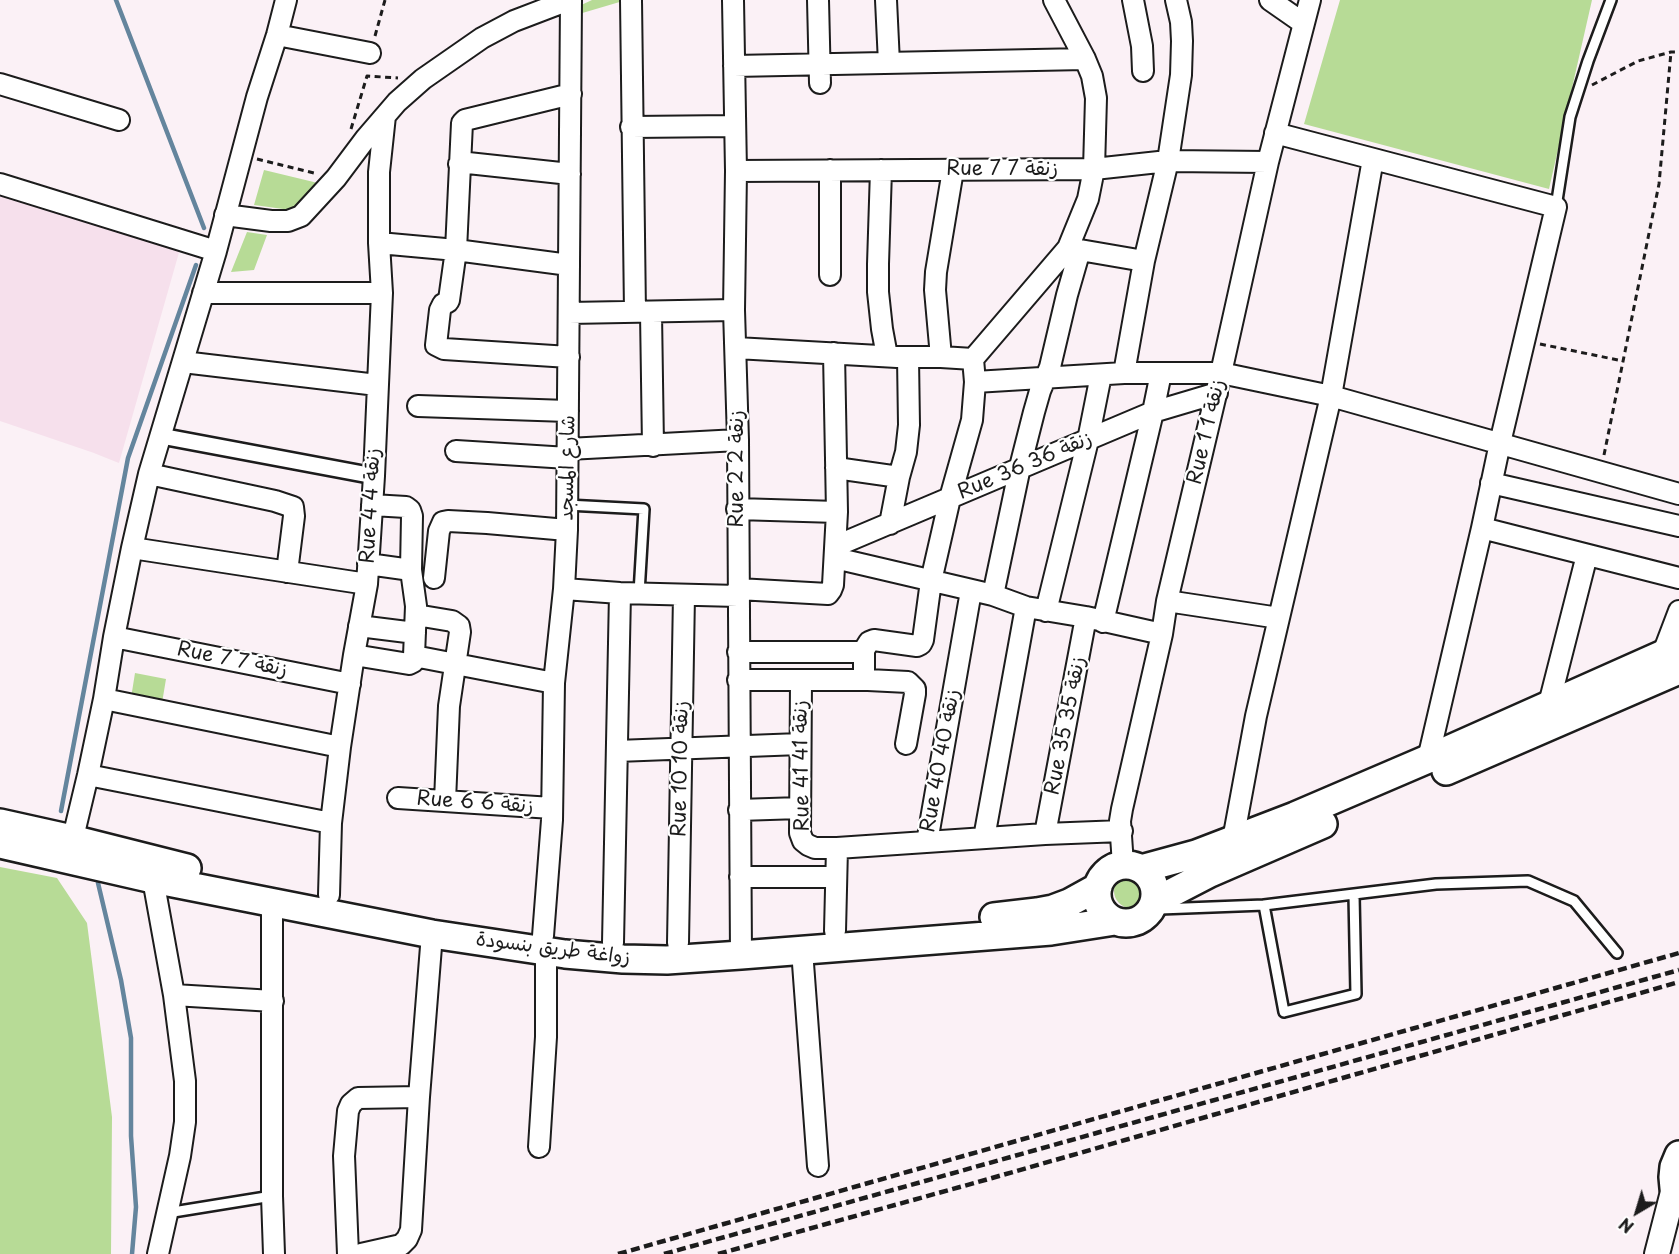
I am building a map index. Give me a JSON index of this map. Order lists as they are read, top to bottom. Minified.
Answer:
{"streets":{"main road":["زواغة طريق بنسودة"],"street":["Rue 7 زنقة 7","Rue 1 زنقة 1","Rue 36 زنقة 36","شارع المسجد","Rue 2 زنقة 2","Rue 4 زنقة 4","Rue 35 زنقة 35","Rue 40 زنقة 40","Rue 41 زنقة 41","Rue 10 زنقة 10","Rue 6 زنقة 6"]},"crossings":[["Rue 7 زنقة 7","Rue 1 زنقة 1"],["Rue 7 زنقة 7","Rue 2 زنقة 2"],["Rue 7 زنقة 7","Rue 4 زنقة 4"],["Rue 1 زنقة 1","Rue 36 زنقة 36"],["Rue 1 زنقة 1","زواغة طريق بنسودة"],["Rue 36 زنقة 36","Rue 35 زنقة 35"],["شارع المسجد","Rue 6 زنقة 6"],["شارع المسجد","زواغة طريق بنسودة"],["Rue 2 زنقة 2","زواغة طريق بنسودة"],["Rue 4 زنقة 4","زواغة طريق بنسودة"],["Rue 40 زنقة 40","Rue 41 زنقة 41"],["Rue 41 زنقة 41","زواغة طريق بنسودة"],["Rue 10 زنقة 10","زواغة طريق بنسودة"]],"north":"bottom left"}
